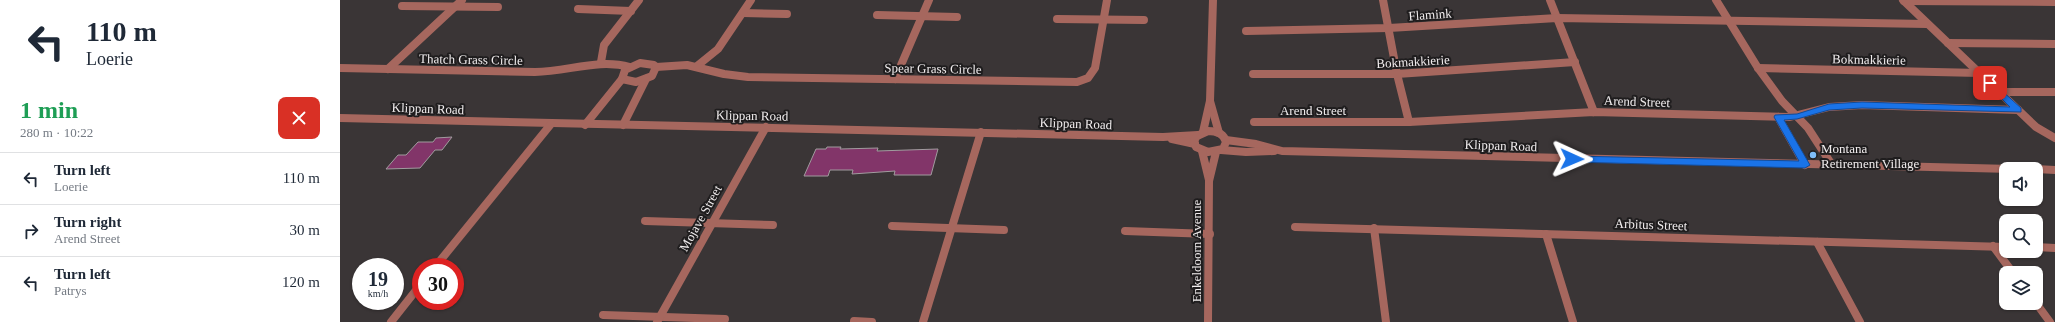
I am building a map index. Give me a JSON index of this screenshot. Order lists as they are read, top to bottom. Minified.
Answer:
{"streets":{"street":["Flamink","Thatch Grass Circle","Bokmakkierie","Spear Grass Circle","Arend Street","Klippan Road","Mojave Street","Arbitus Street","Enkeldoorn Avenue"]},"crossings":[["Thatch Grass Circle","Spear Grass Circle"],["Klippan Road","Mojave Street"],["Klippan Road","Enkeldoorn Avenue"]],"places":["Montana Retirement Village"],"page":{"turn":["110 m","Loerie"],"heading":["1 min","280 m · 10:22"],"list":[{"name":"Turn left","note":"Loerie","value":"110 m"},{"name":"Turn right","note":"Arend Street","value":"30 m"},{"name":"Turn left","note":"Patrys","value":"120 m"}],"speed":"19 km/h","limit":"30"}}
